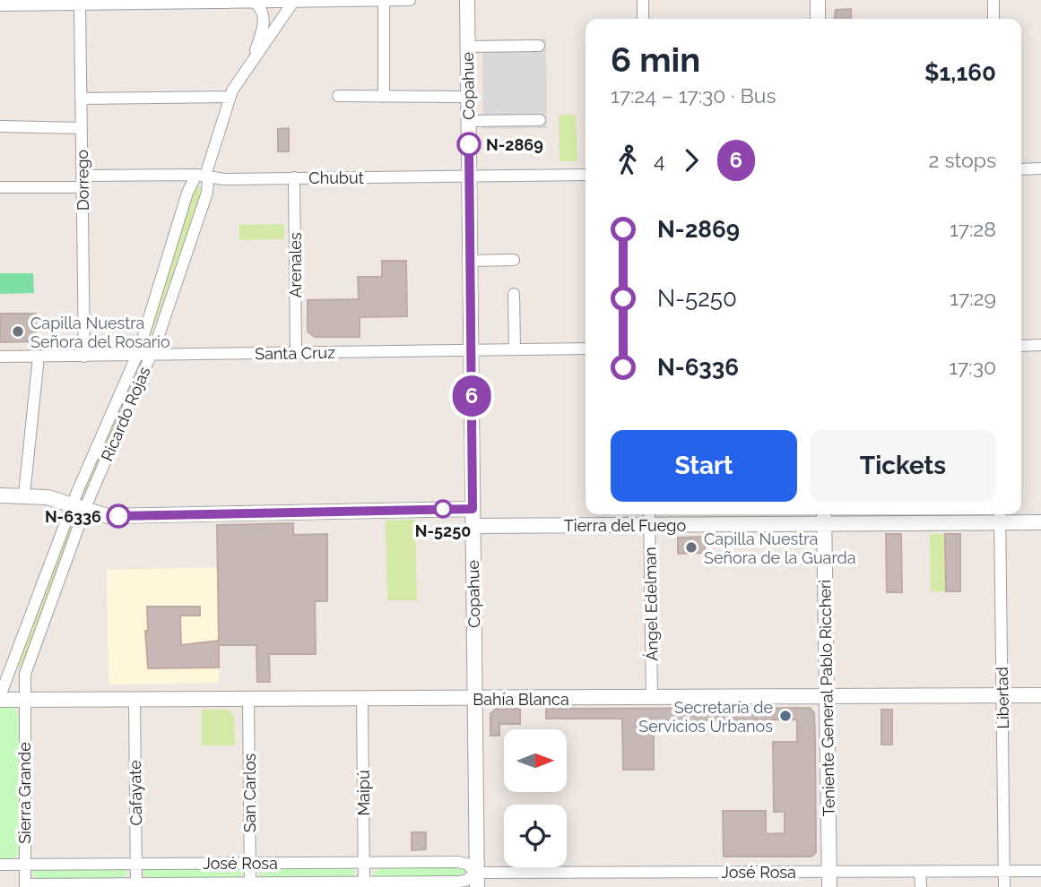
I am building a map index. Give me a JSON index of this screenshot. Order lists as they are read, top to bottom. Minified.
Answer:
{"streets":{"street":["Copahue","Chubut","Dorrego","Arenales","Santa Cruz","Ricardo Rojas","Tierra del Fuego","Ángel Edelman","Teniente General Pablo Riccheri","Libertad","Bahía Blanca","Sierra Grande","Cafayate","San Carlos","Maipú","José Rosa"]},"crossings":[["Copahue","Chubut"],["Copahue","Santa Cruz"],["Copahue","Tierra del Fuego"],["Copahue","Bahía Blanca"],["Copahue","José Rosa"],["Chubut","Dorrego"],["Chubut","Arenales"],["Chubut","Ricardo Rojas"],["Dorrego","Santa Cruz"],["Arenales","Santa Cruz"],["Santa Cruz","Ricardo Rojas"],["Ricardo Rojas","Bahía Blanca"],["Ricardo Rojas","Sierra Grande"],["Tierra del Fuego","Ángel Edelman"],["Tierra del Fuego","Teniente General Pablo Riccheri"],["Tierra del Fuego","Libertad"],["Ángel Edelman","Bahía Blanca"],["Teniente General Pablo Riccheri","Bahía Blanca"],["Teniente General Pablo Riccheri","José Rosa"],["Libertad","Bahía Blanca"],["Libertad","José Rosa"],["Bahía Blanca","Sierra Grande"],["Bahía Blanca","Cafayate"],["Bahía Blanca","San Carlos"],["Bahía Blanca","Maipú"],["Sierra Grande","José Rosa"],["Cafayate","José Rosa"],["San Carlos","José Rosa"],["Maipú","José Rosa"]],"places":["N-2869","Capilla Nuestra Señora del Rosario","N-5250","N-6336","Capilla Nuestra Señora de la Guarda","Secretaría de Servicios Urbanos"],"lines":["bus line 6"],"north":"right","page":{"on_map":"6","heading":["6 min","17:24 – 17:30 · Bus","$1,160"],"legs":["4","6","2 stops"],"list":[{"name":"N-2869","value":"17:28"},{"name":"N-5250","value":"17:29"},{"name":"N-6336","value":"17:30"}],"buttons":["Start","Tickets"]}}
